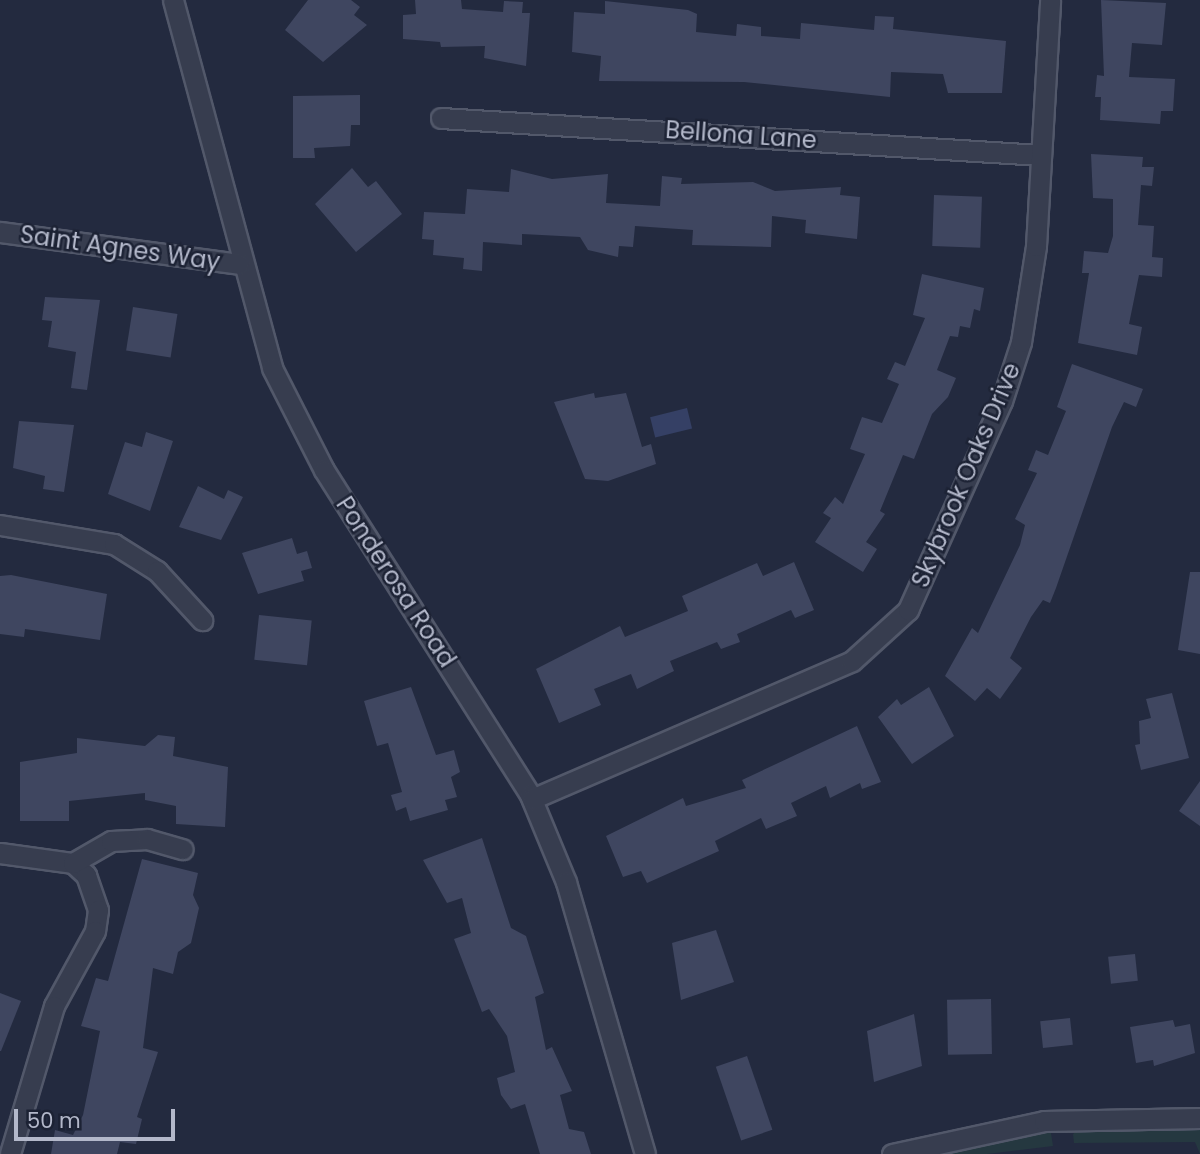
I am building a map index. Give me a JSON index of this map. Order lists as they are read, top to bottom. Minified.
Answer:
{"streets":{"street":["Bellona Lane","Saint Agnes Way","Skybrook Oaks Drive","Ponderosa Road"]},"crossings":[["Bellona Lane","Skybrook Oaks Drive"],["Saint Agnes Way","Ponderosa Road"],["Skybrook Oaks Drive","Ponderosa Road"]],"scale_bar":"50 m"}
